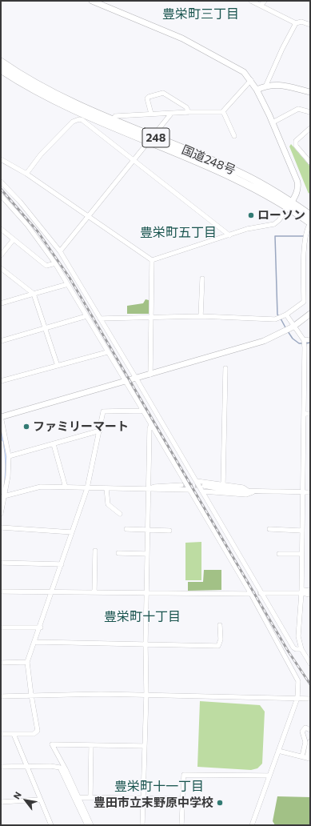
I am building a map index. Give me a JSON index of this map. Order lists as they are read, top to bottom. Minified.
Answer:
{"streets":{"highway":["248","国道248号"]},"districts":["豊栄町三丁目","豊栄町五丁目","豊栄町十丁目","豊栄町十一丁目"],"places":["ローソン","ファミリーマート","豊田市立末野原中学校"],"north":"top left"}
